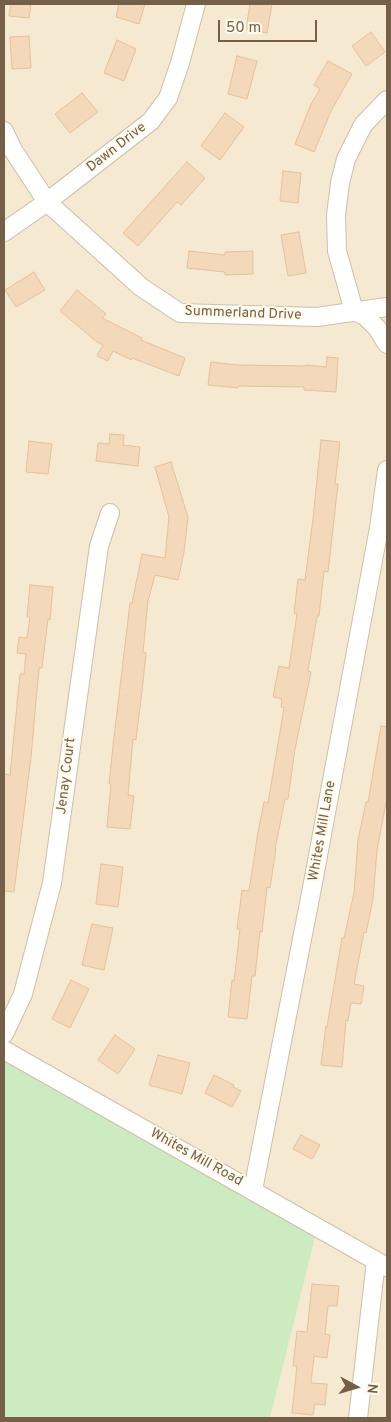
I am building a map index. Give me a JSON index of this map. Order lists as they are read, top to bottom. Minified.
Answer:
{"streets":{"street":["Dawn Drive","Summerland Drive","Jenay Court","Whites Mill Lane","Whites Mill Road"]},"crossings":[["Dawn Drive","Summerland Drive"],["Whites Mill Lane","Whites Mill Road"]],"scale_bar":"50 m","north":"right"}
